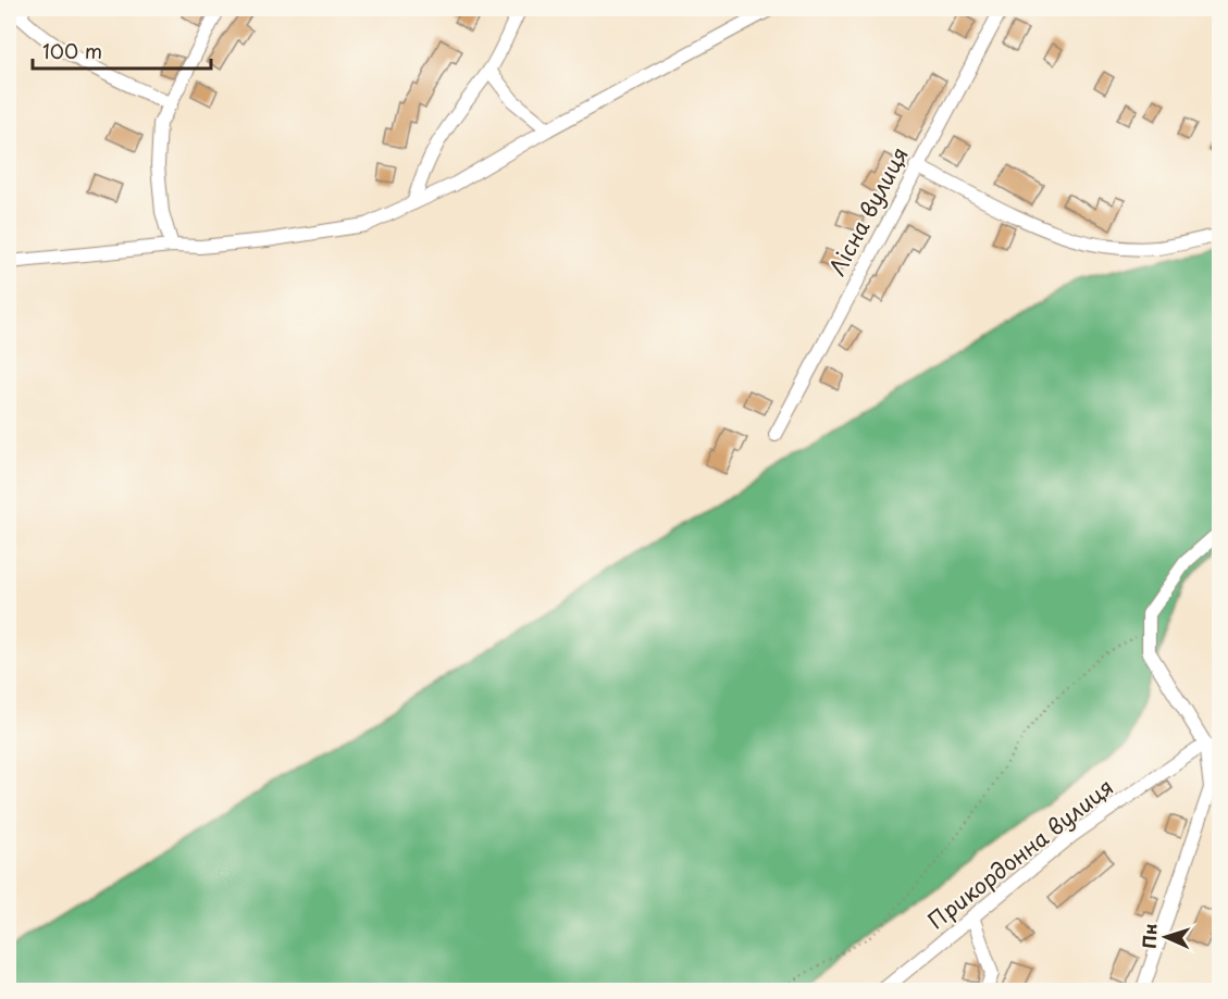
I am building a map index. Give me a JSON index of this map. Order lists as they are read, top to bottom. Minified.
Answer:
{"streets":{"street":["Лісна вулиця","Прикордонна вулиця"]},"scale_bar":"100 m","north":"left"}
